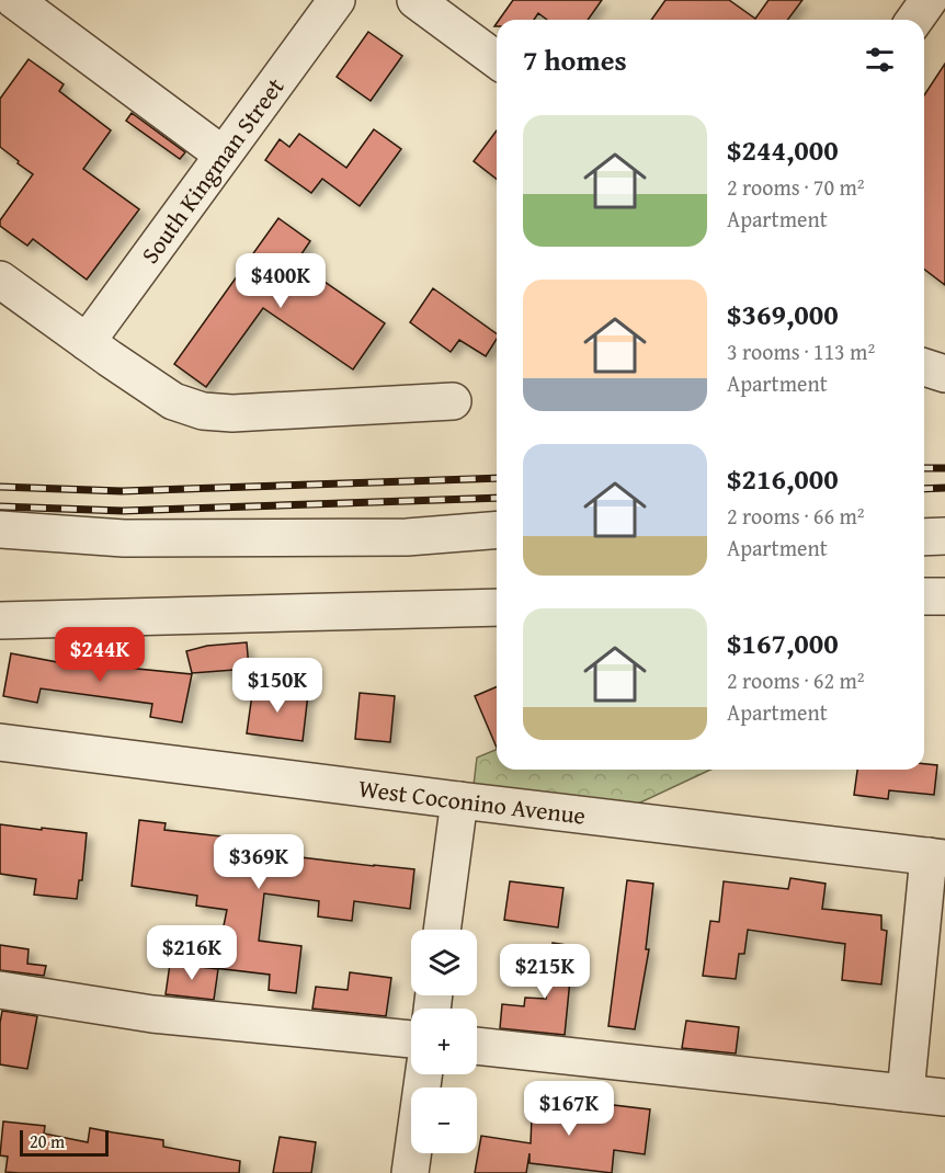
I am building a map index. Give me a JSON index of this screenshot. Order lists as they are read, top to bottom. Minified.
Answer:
{"streets":{"street":["South Kingman Street","West Coconino Avenue"]},"scale_bar":"20 m","page":{"heading":"7 homes","list":[{"name":"$244,000","note":"2 rooms · 70 m² · Apartment"},{"name":"$369,000","note":"3 rooms · 113 m² · Apartment"},{"name":"$216,000","note":"2 rooms · 66 m² · Apartment"},{"name":"$167,000","note":"2 rooms · 62 m² · Apartment"}],"price":["$400K","$244K","$150K","$369K","$216K","$215K","$167K"],"map_buttons":["+","−"],"scale":"20 m"}}
